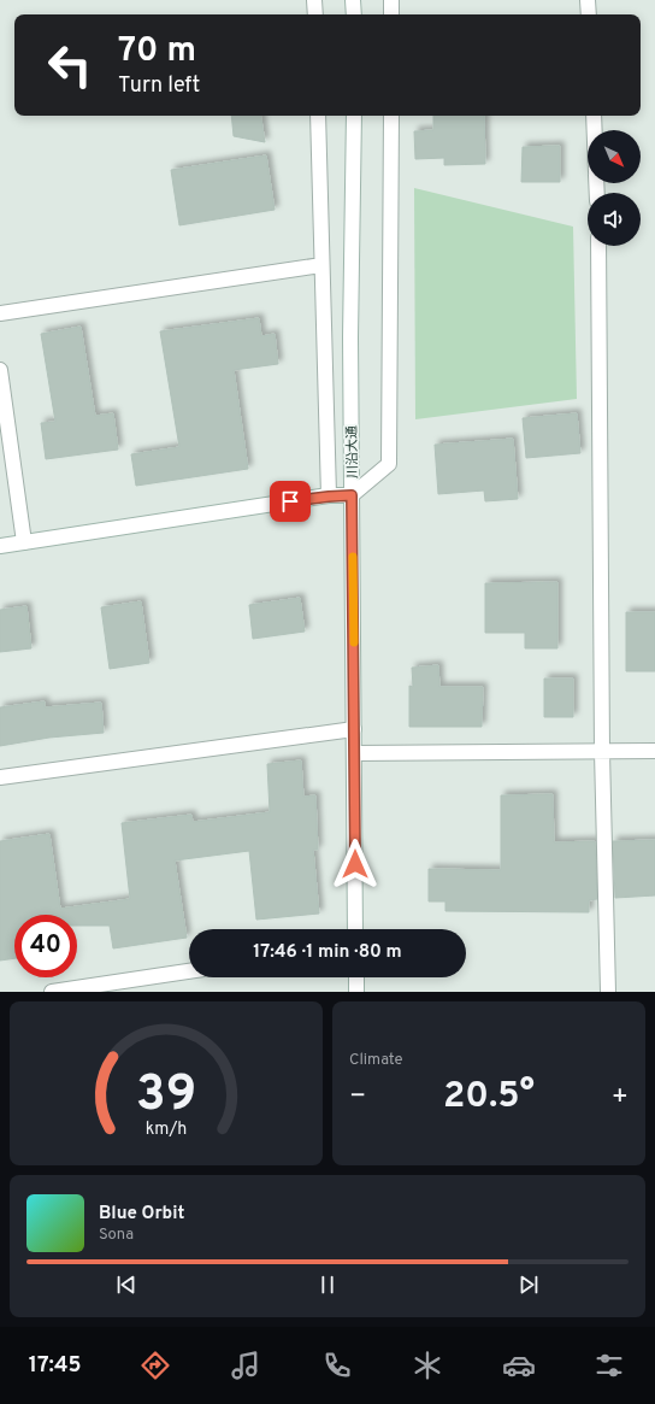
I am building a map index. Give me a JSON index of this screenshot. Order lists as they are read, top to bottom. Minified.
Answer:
{"streets":{"street":["川沿大通"]},"north":"bottom right","page":{"turn":["70 m","Turn left"],"limit":"40","trip":"17:46 · 1 min · 80 m","tile":"Climate","heat":["−","20.5°","+"],"song":["Blue Orbit","Sona"],"tabs":"17:45","gauge":["39","km/h"]}}
